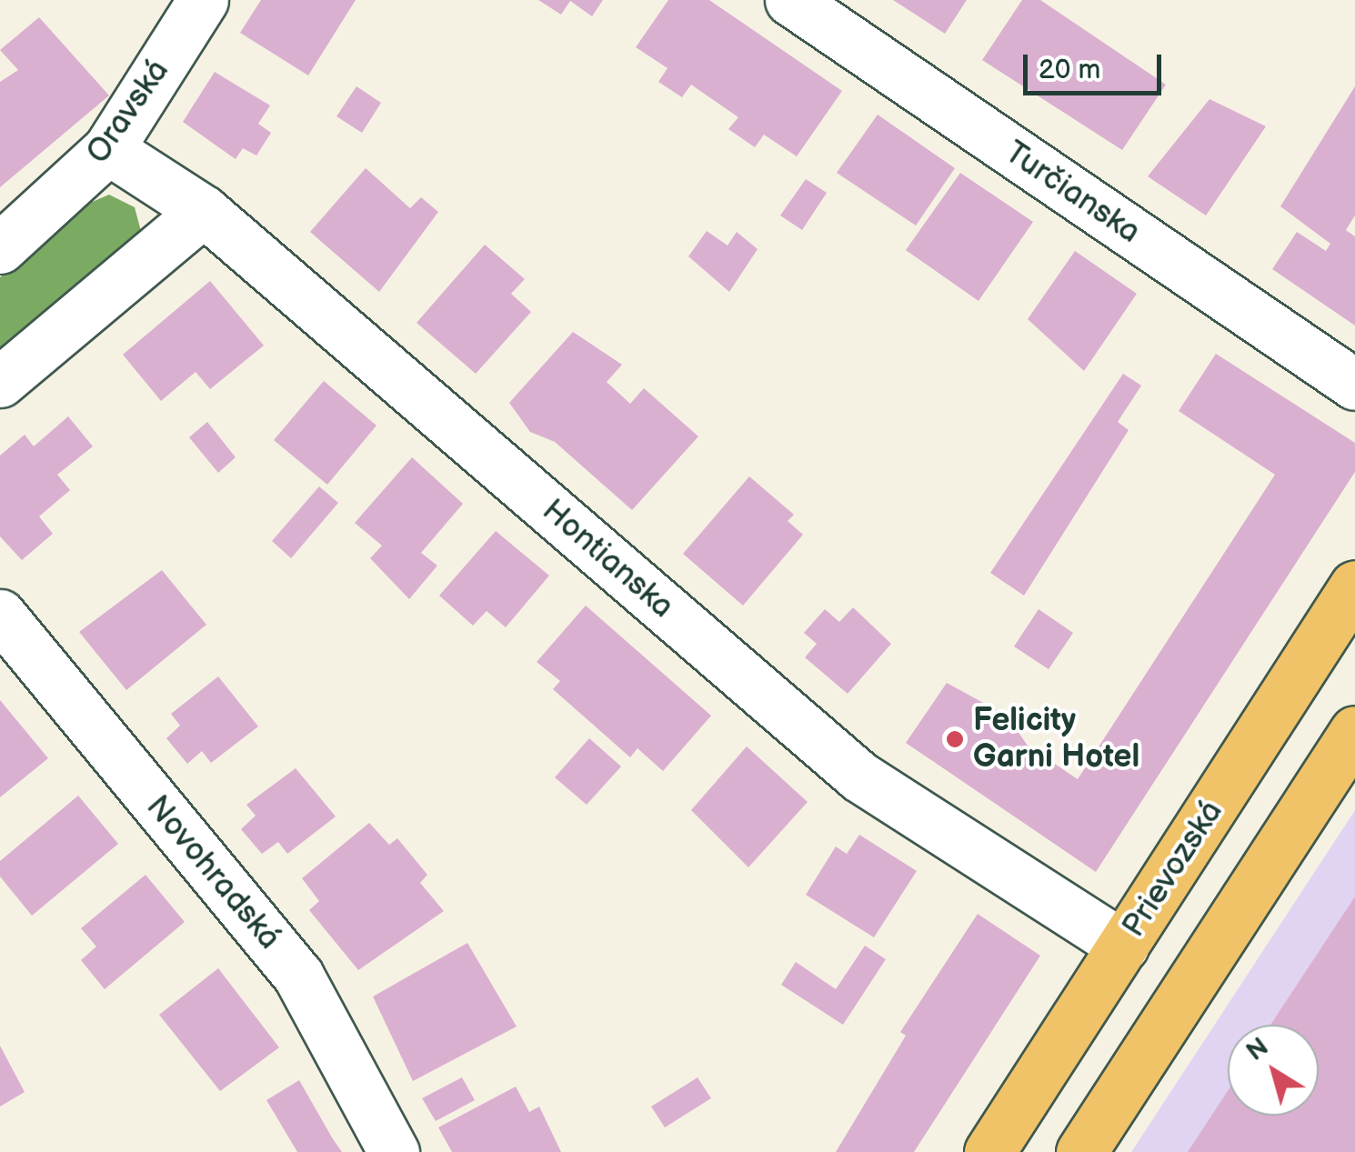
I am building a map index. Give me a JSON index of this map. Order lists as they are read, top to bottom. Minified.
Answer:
{"streets":{"main road":["Prievozská"],"street":["Oravská","Turčianska","Hontianska","Novohradská"]},"crossings":[["Oravská","Hontianska"],["Hontianska","Prievozská"]],"places":["Felicity Garni Hotel"],"scale_bar":"20 m","north":"top left"}
